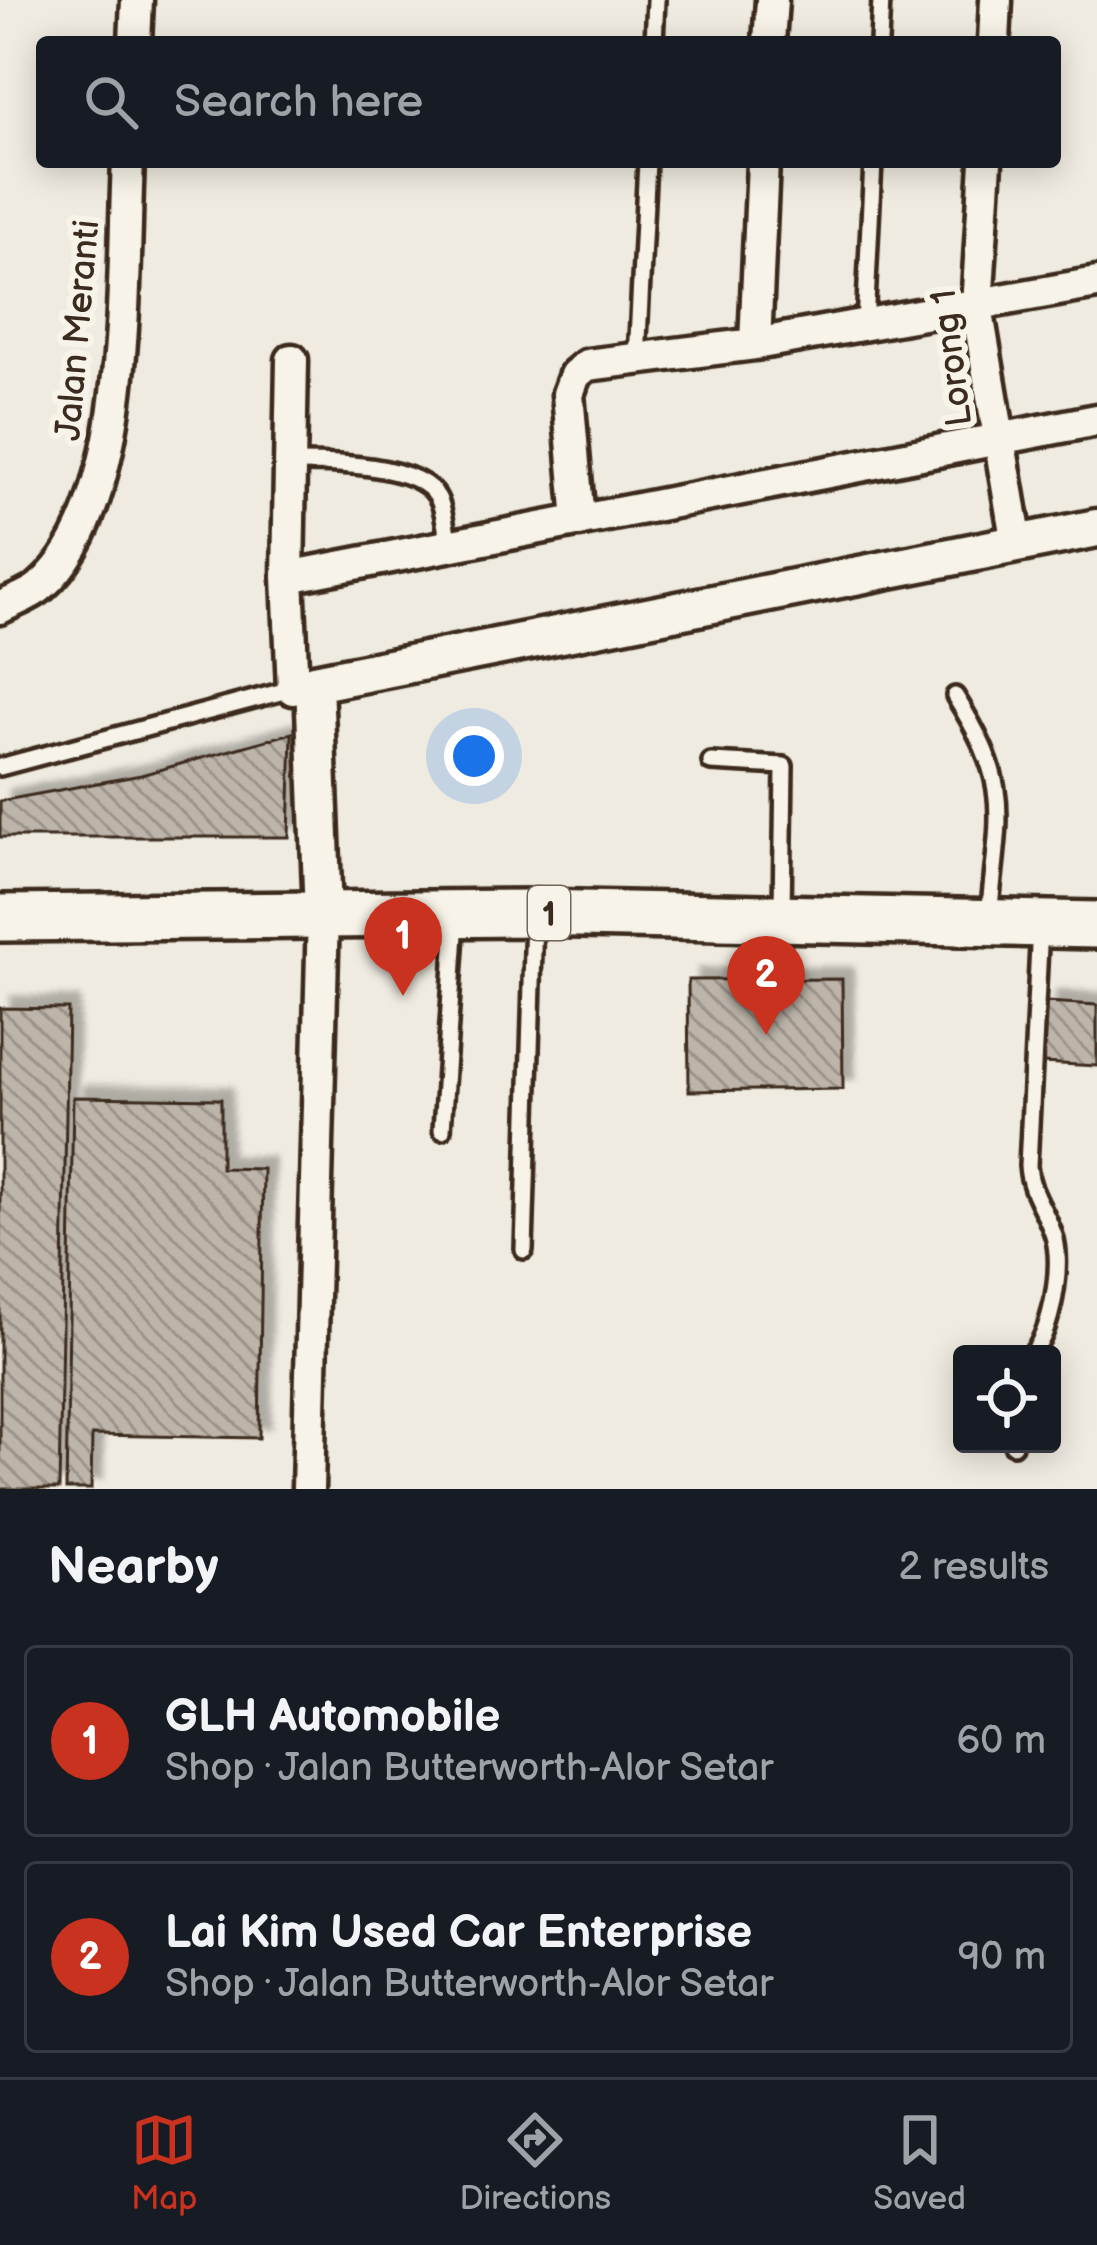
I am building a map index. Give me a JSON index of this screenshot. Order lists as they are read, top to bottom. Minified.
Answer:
{"streets":{"main road":["1"],"street":["Jalan Meranti","Lorong 1"]},"page":{"search":"Search here","pins":["1","2"],"heading":["Nearby","2 results"],"list":[{"mark":"1","name":"GLH Automobile","note":"Shop · Jalan Butterworth-Alor Setar","value":"60 m"},{"mark":"2","name":"Lai Kim Used Car Enterprise","note":"Shop · Jalan Butterworth-Alor Setar","value":"90 m"}],"nav":["Map","Directions","Saved"]}}
